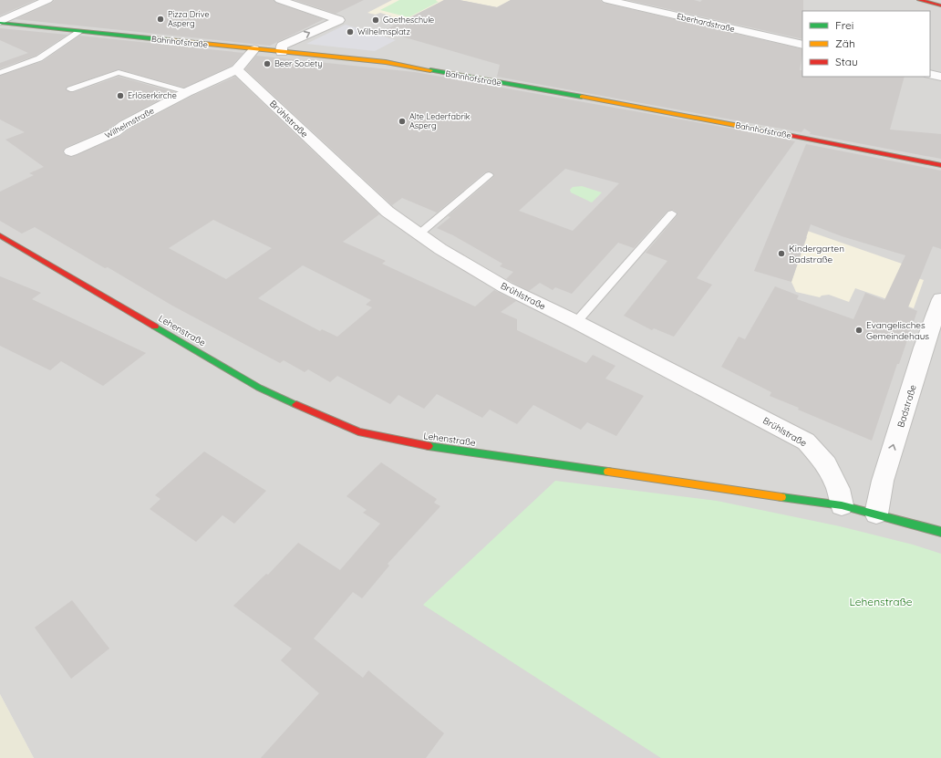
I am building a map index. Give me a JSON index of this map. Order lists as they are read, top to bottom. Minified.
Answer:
{"streets":{"street":["Eberhardstraße","Bahnhofstraße","Brühlstraße","Wilhelmstraße","Lehenstraße","Badstraße"]},"crossings":[["Brühlstraße","Wilhelmstraße"],["Brühlstraße","Lehenstraße"],["Lehenstraße","Badstraße"]],"one_way":["Badstraße"],"parks":["Lehenstraße"],"places":["Pizza Drive Asperg","Goetheschule","Wilhelmsplatz","Beer Society","Erlöserkirche","Alte Lederfabrik Asperg","Kindergarten Badstraße","Evangelisches Gemeindehaus"],"legend":["Frei","Zäh","Stau"]}
